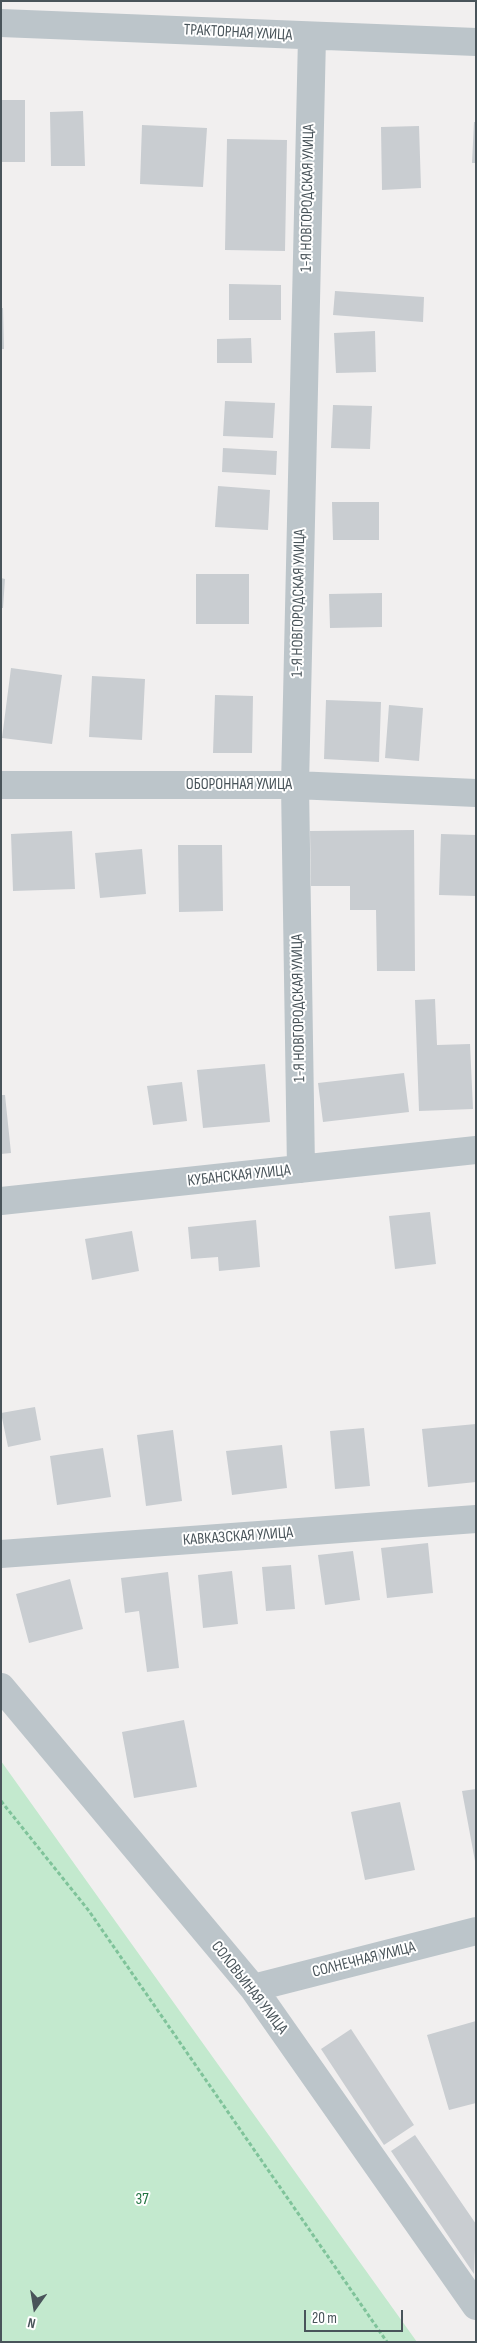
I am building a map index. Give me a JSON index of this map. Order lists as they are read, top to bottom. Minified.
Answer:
{"streets":{"street":["ТРАКТОРНАЯ УЛИЦА","1-Я НОВГОРОДСКАЯ УЛИЦА","ОБОРОННАЯ УЛИЦА","КУБАНСКАЯ УЛИЦА","КАВКАЗСКАЯ УЛИЦА","СОЛНЕЧНАЯ УЛИЦА","СОЛОВЬИНАЯ УЛИЦА"]},"crossings":[["ТРАКТОРНАЯ УЛИЦА","1-Я НОВГОРОДСКАЯ УЛИЦА"],["1-Я НОВГОРОДСКАЯ УЛИЦА","ОБОРОННАЯ УЛИЦА"],["1-Я НОВГОРОДСКАЯ УЛИЦА","КУБАНСКАЯ УЛИЦА"],["СОЛНЕЧНАЯ УЛИЦА","СОЛОВЬИНАЯ УЛИЦА"]],"parks":["37"],"scale_bar":"20 m","north":"bottom"}
